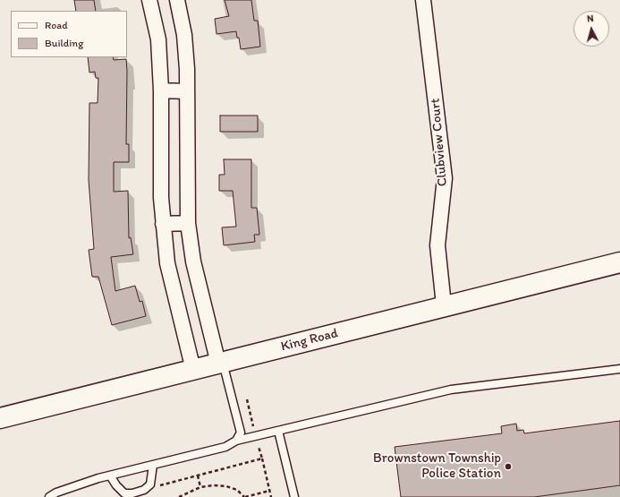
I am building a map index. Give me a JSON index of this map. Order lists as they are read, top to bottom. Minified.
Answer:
{"streets":{"main road":["King Road"],"street":["Clubview Court"]},"crossings":[["Clubview Court","King Road"]],"places":["Brownstown Township Police Station"],"legend":["Road","Building"],"north":"top"}
